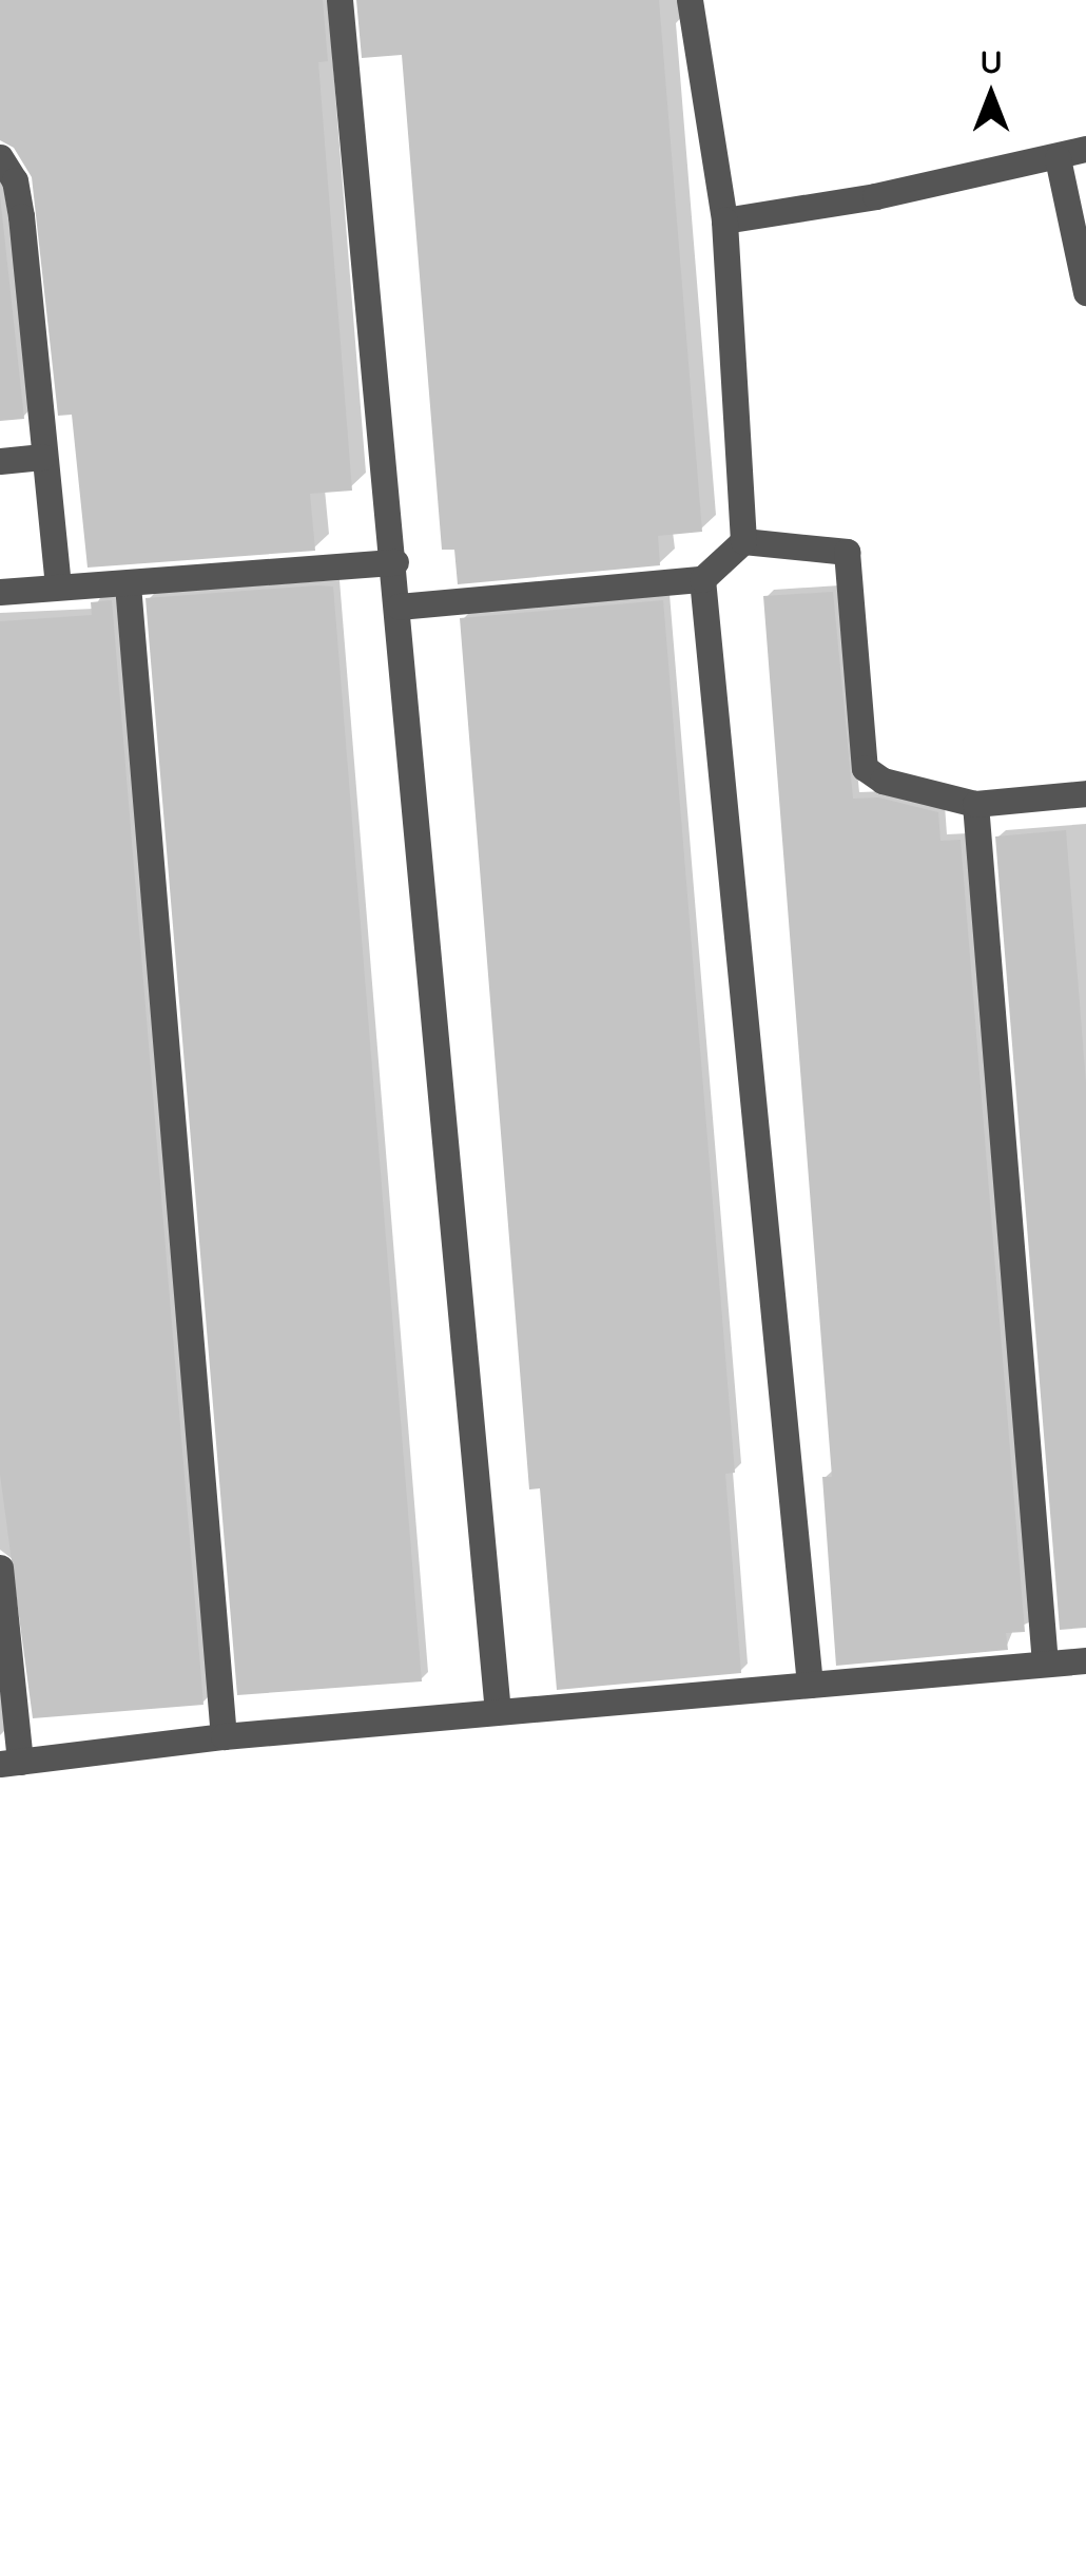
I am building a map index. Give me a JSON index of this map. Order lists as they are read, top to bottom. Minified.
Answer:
{"north":"top"}
